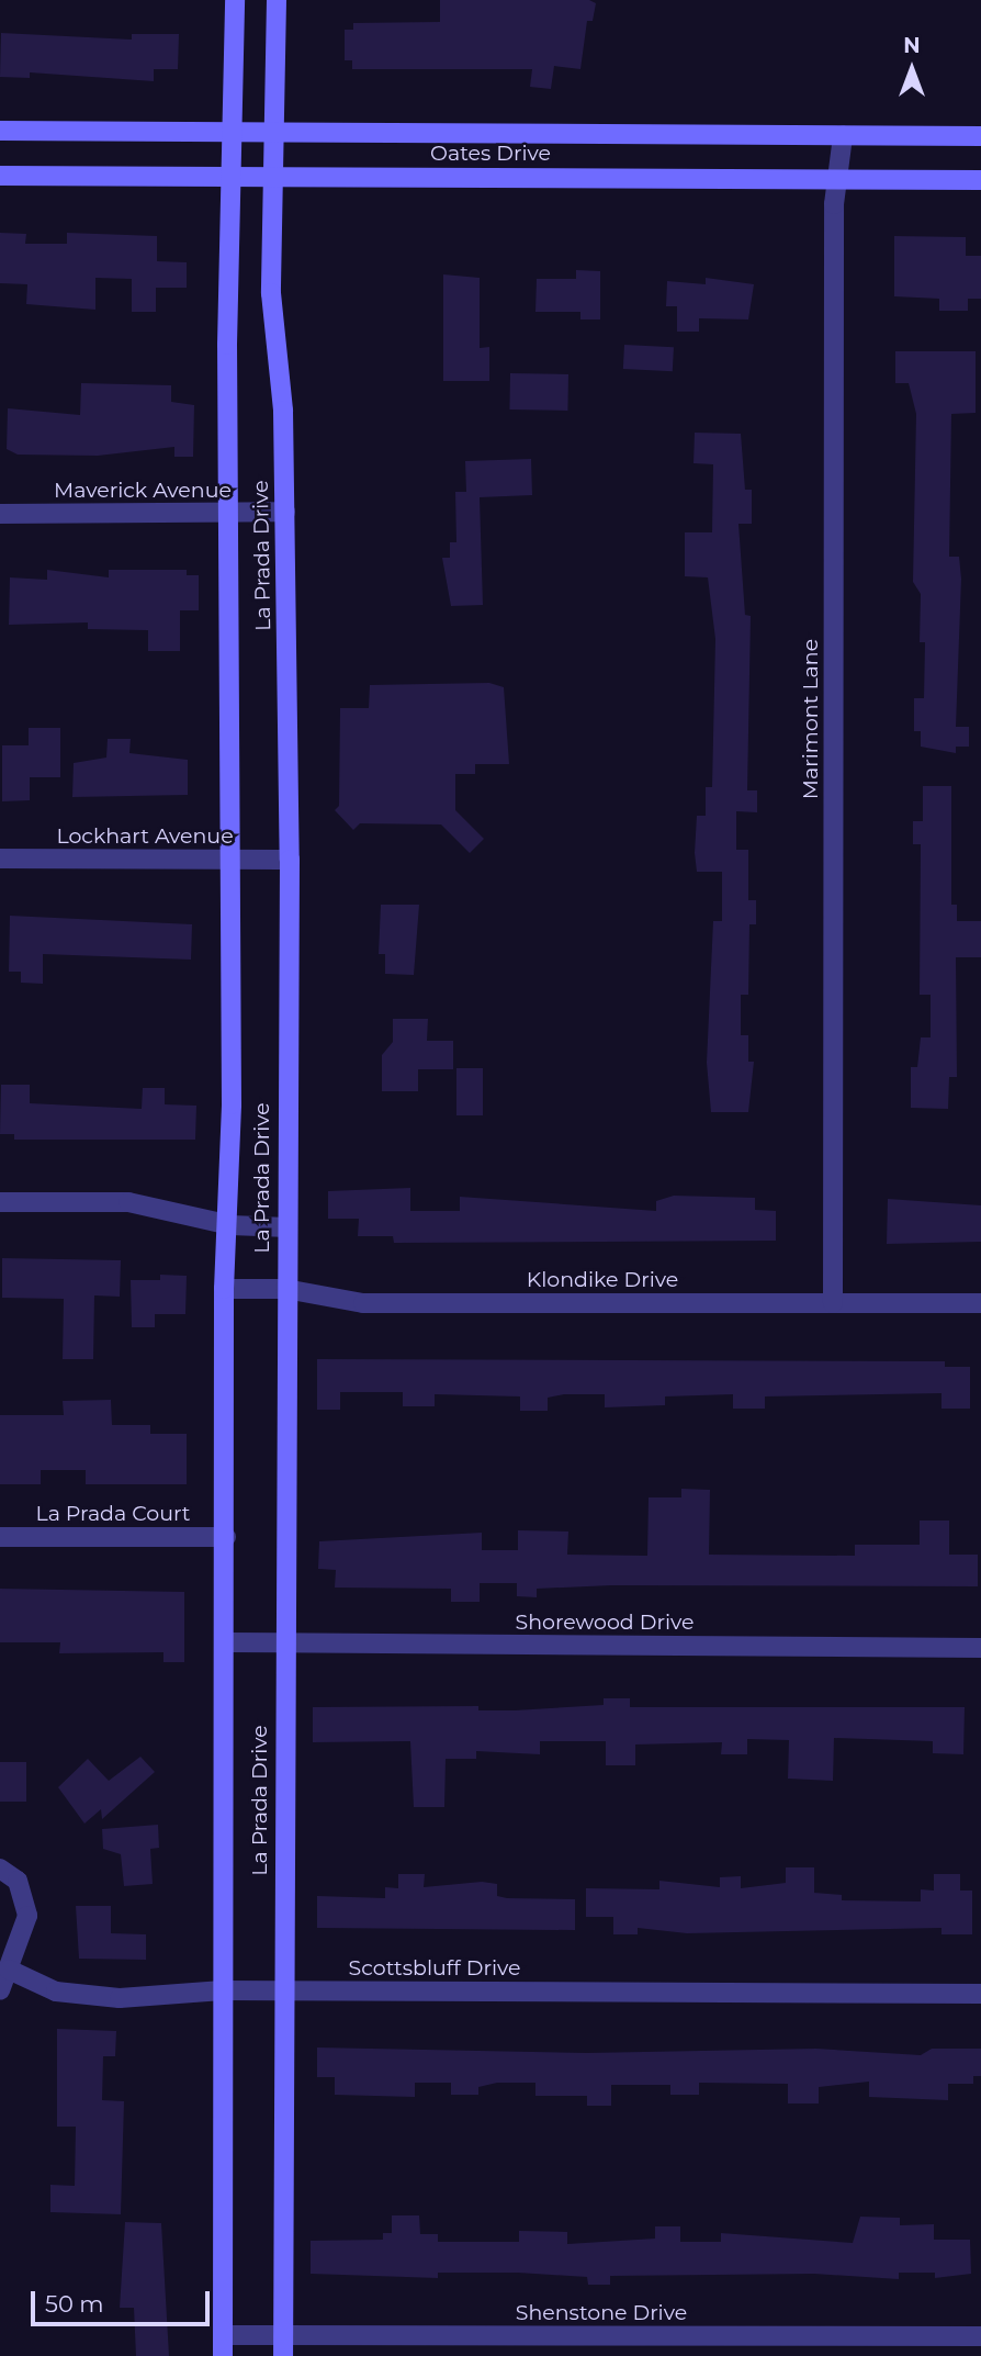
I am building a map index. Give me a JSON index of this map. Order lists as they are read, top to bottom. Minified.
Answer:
{"streets":{"main road":["Oates Drive","La Prada Drive"],"street":["Maverick Avenue","Marimont Lane","Lockhart Avenue","Klondike Drive","La Prada Court","Shorewood Drive","Scottsbluff Drive","Shenstone Drive"]},"crossings":[["Oates Drive","La Prada Drive"],["Oates Drive","Marimont Lane"],["Maverick Avenue","La Prada Drive"],["La Prada Drive","Lockhart Avenue"],["La Prada Drive","Klondike Drive"],["La Prada Drive","La Prada Court"],["La Prada Drive","Shorewood Drive"],["La Prada Drive","Scottsbluff Drive"],["La Prada Drive","Shenstone Drive"],["Marimont Lane","Klondike Drive"]],"scale_bar":"50 m","north":"top"}
